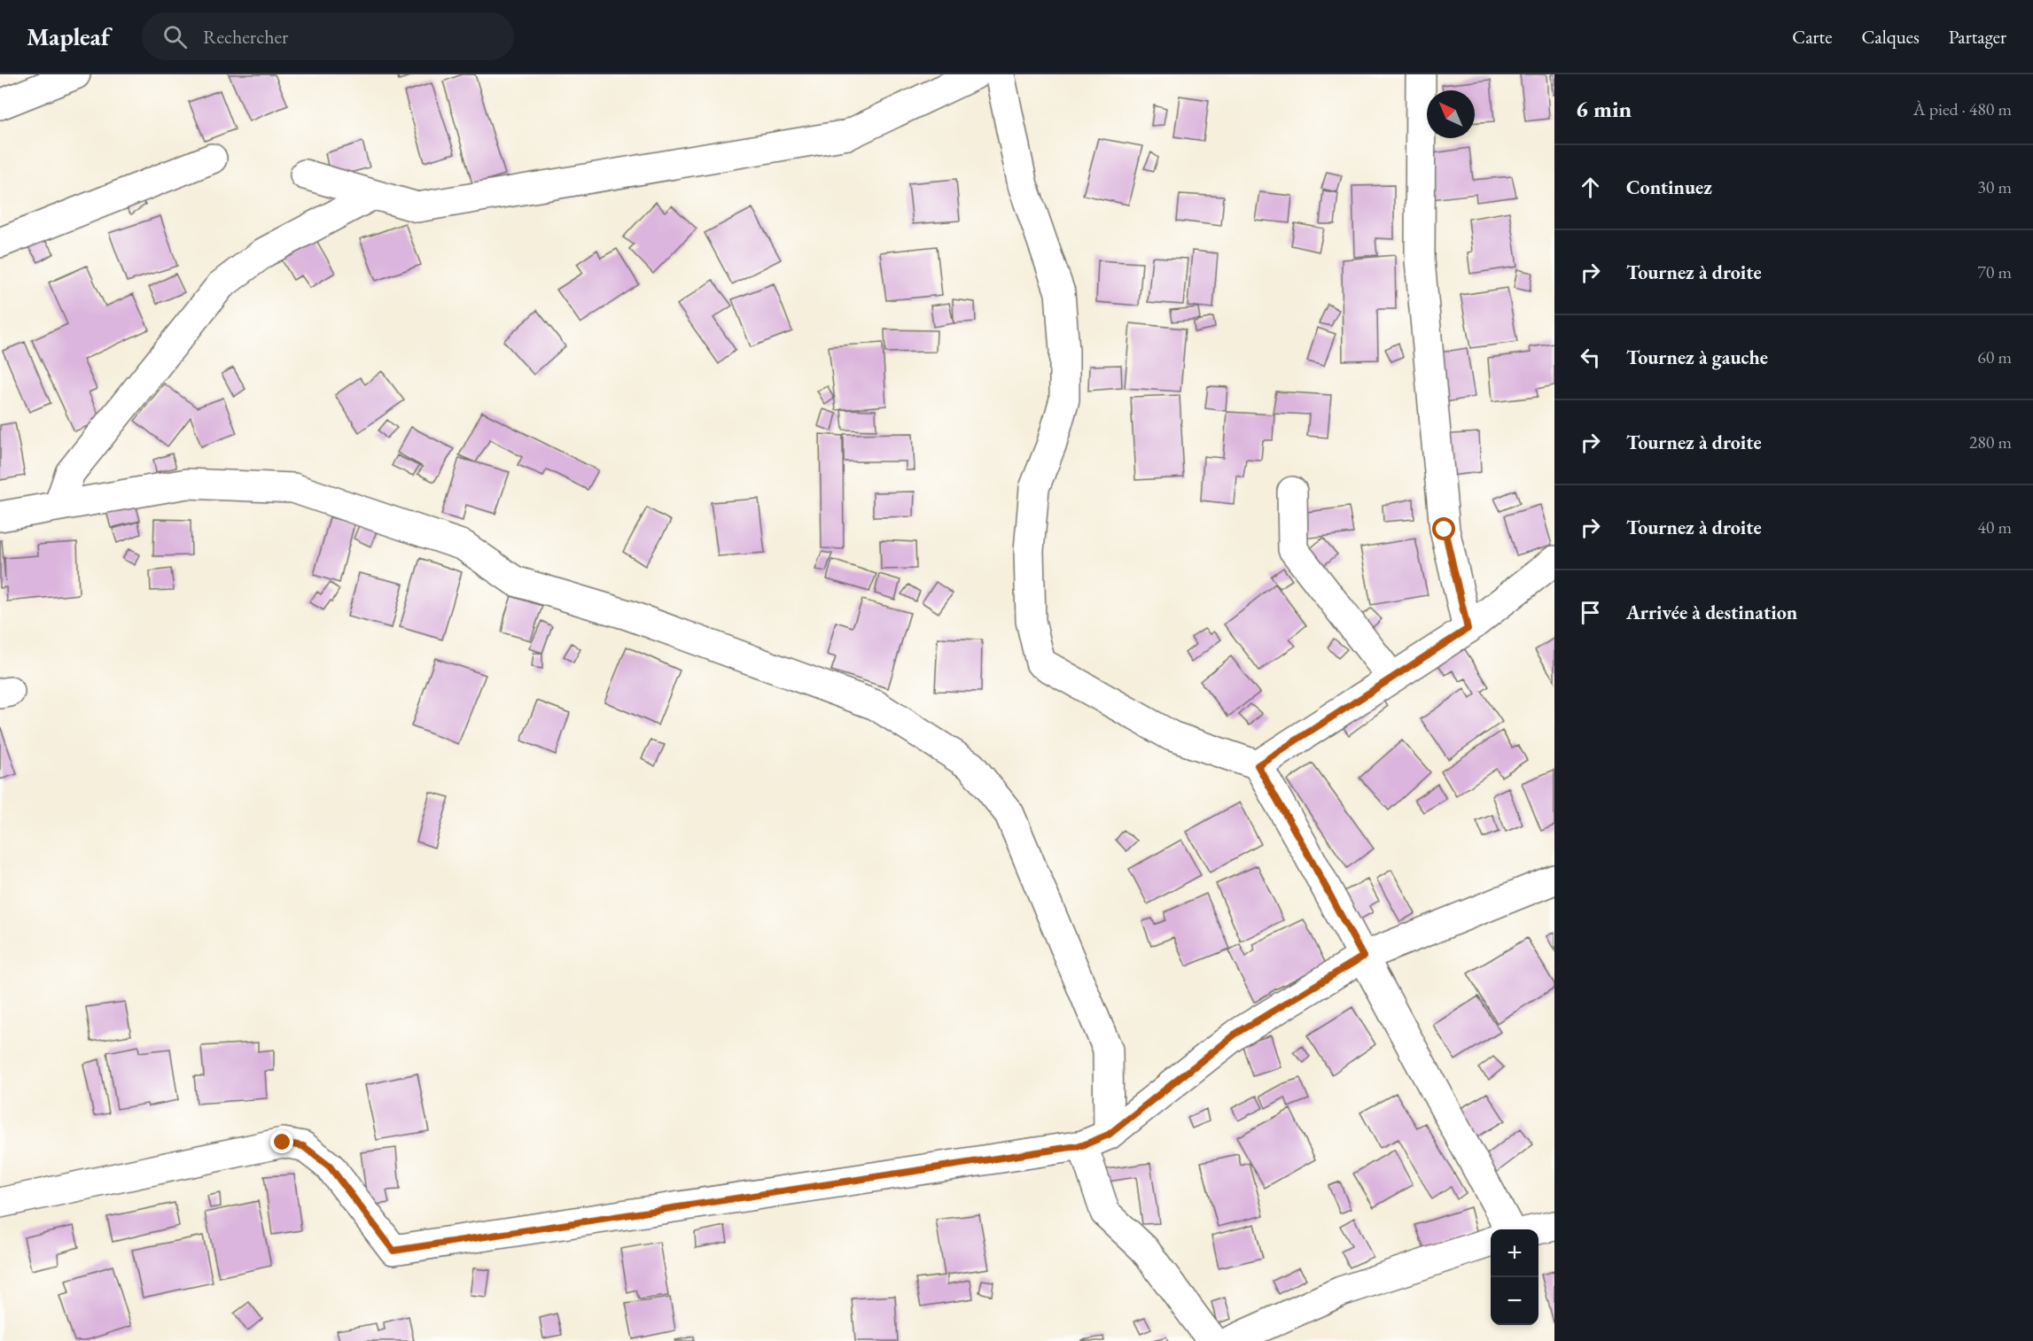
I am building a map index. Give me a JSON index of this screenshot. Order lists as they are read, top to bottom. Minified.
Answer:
{"north":"top left","page":{"header":"Mapleaf","search":"Rechercher","nav":["Carte","Calques","Partager"],"heading":["6 min","À pied · 480 m"],"list":[["Continuez","30 m"],["Tournez à droite","70 m"],["Tournez à gauche","60 m"],["Tournez à droite","280 m"],["Tournez à droite","40 m"],"Arrivée à destination"],"map_buttons":["+","−"]}}
